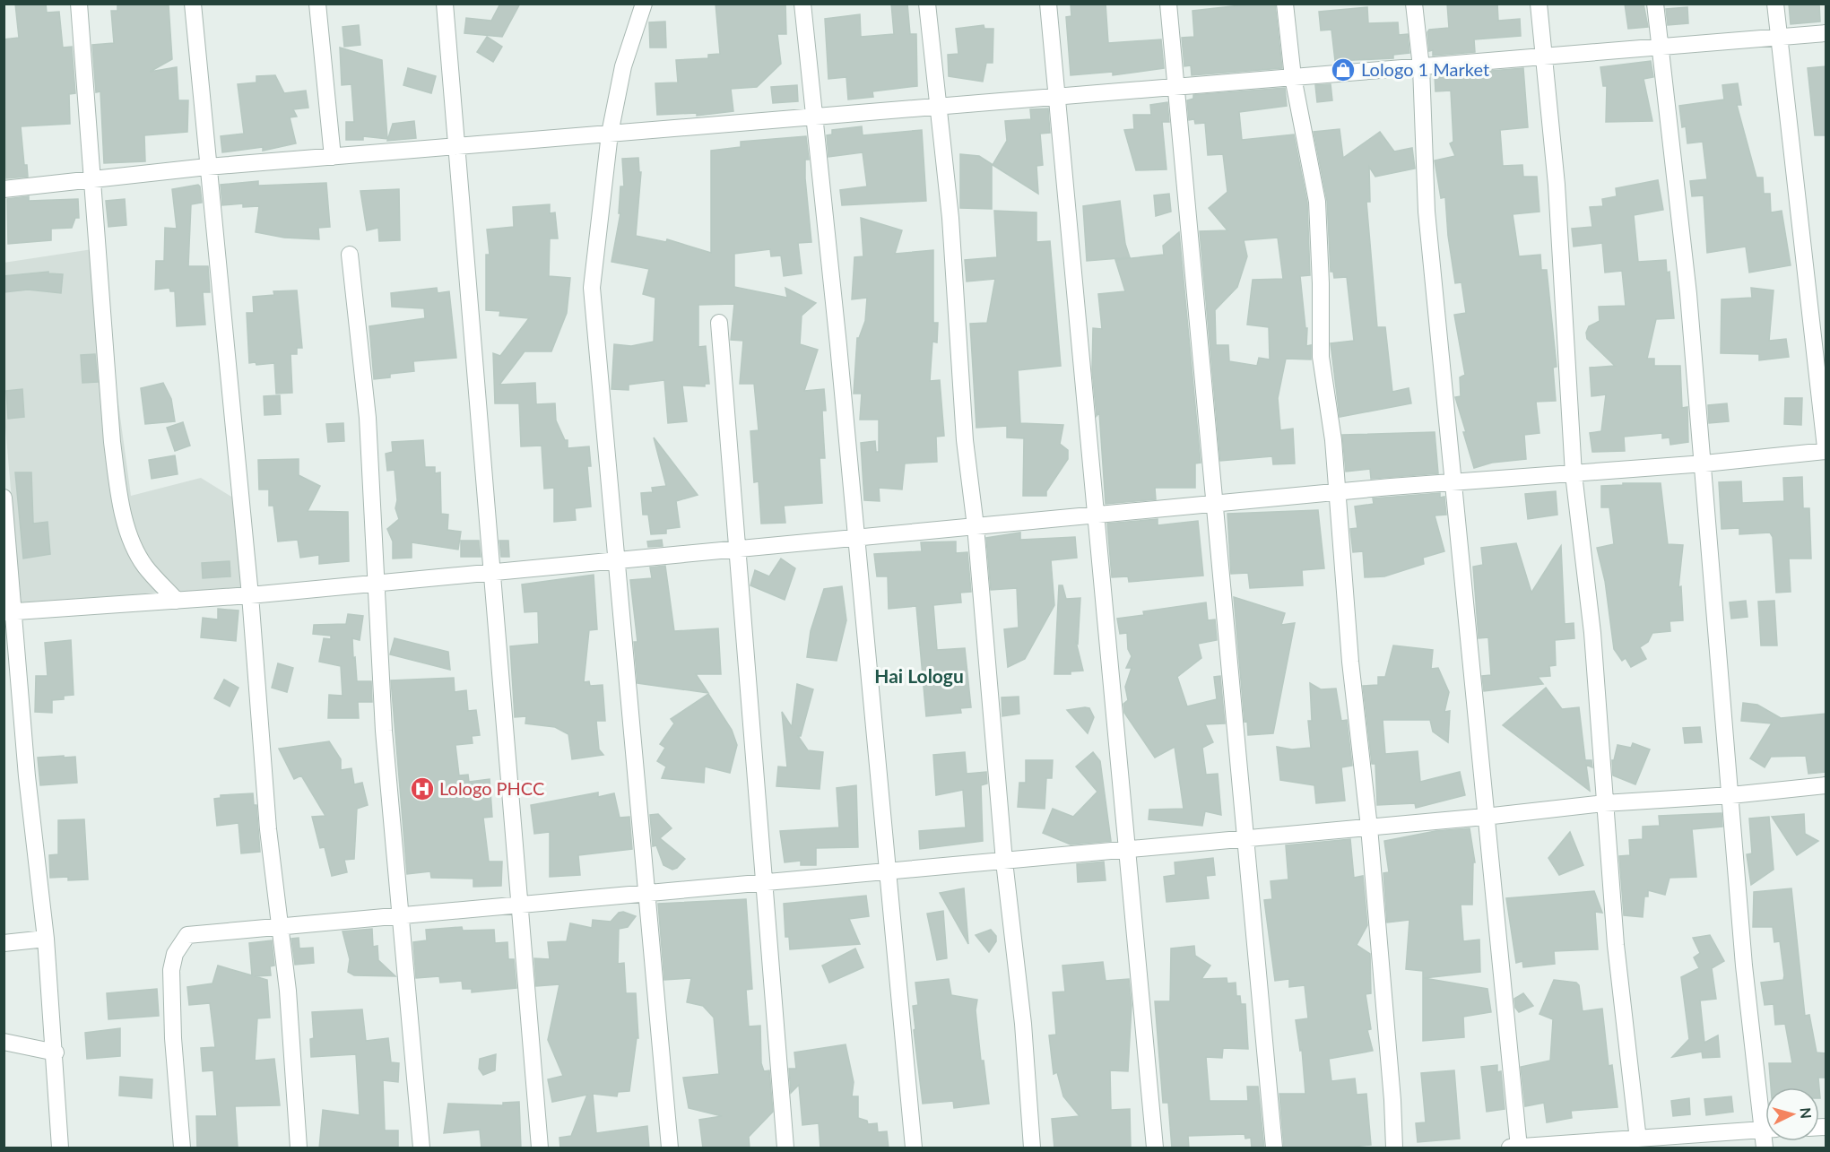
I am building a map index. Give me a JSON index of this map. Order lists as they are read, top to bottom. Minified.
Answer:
{"districts":["Hai Lologu"],"places":{"shop":["Lologo 1 Market"],"hospital":["Lologo PHCC"]},"north":"right"}
